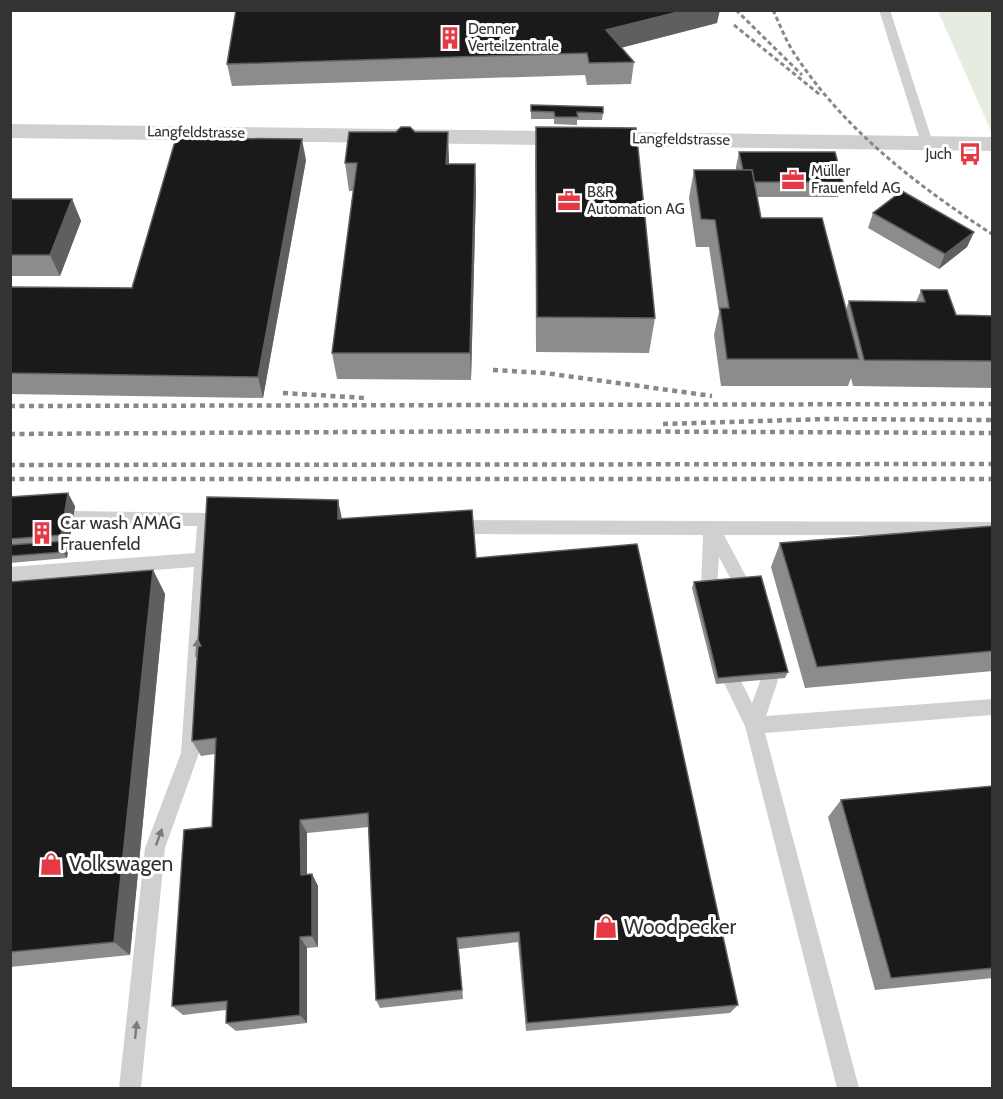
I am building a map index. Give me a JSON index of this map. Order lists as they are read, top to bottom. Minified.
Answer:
{"streets":{"street":["Langfeldstrasse"]},"places":{"building":["Denner Verteilzentrale","Car wash AMAG Frauenfeld"],"bus stop":["Juch"],"office":["Müller Frauenfeld AG","B&R Automation AG"],"shop":["Volkswagen","Woodpecker"]}}
